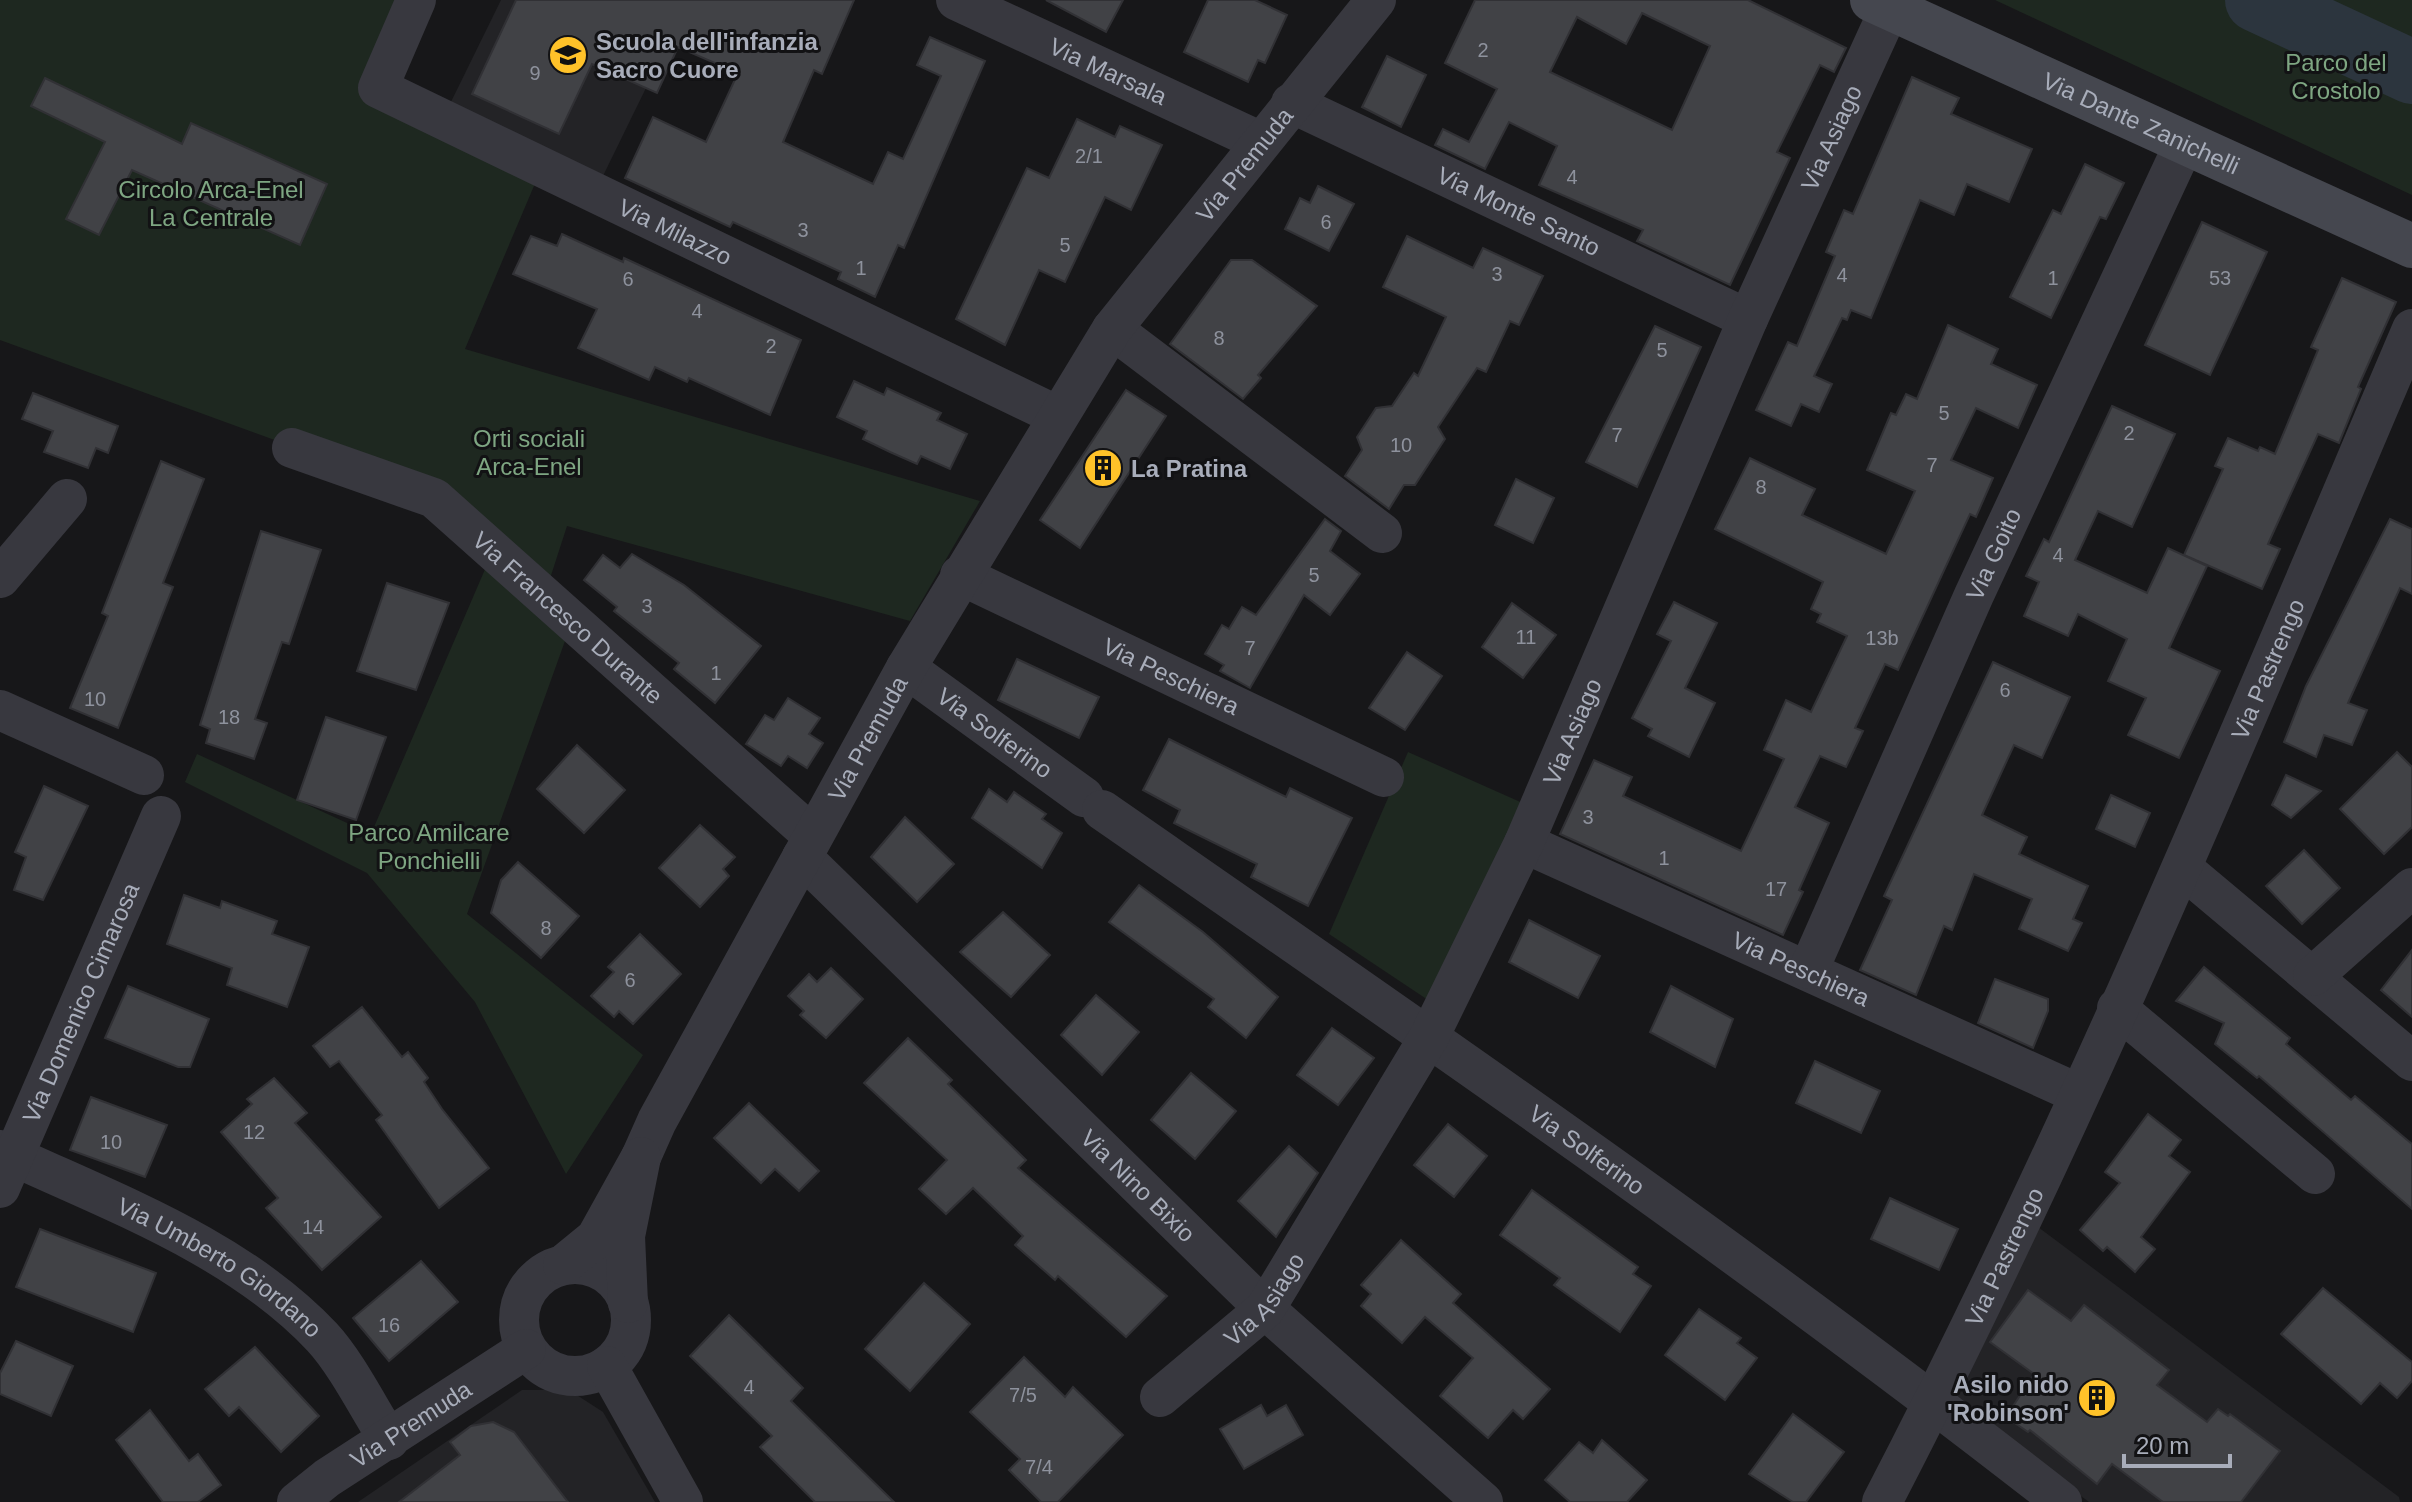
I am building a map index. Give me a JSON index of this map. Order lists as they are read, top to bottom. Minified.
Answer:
{"streets":{"street":["Via Marsala","Via Dante Zanichelli","Via Asiago","Via Premuda","Via Monte Santo","Via Milazzo","Via Goito","Via Francesco Durante","Via Pastrengo","Via Peschiera","Via Solferino","Via Domenico Cimarosa","Via Nino Bixio","Via Umberto Giordano"]},"crossings":[["Via Marsala","Via Premuda"],["Via Dante Zanichelli","Via Asiago"],["Via Dante Zanichelli","Via Goito"],["Via Asiago","Via Monte Santo"],["Via Asiago","Via Peschiera"],["Via Asiago","Via Solferino"],["Via Asiago","Via Nino Bixio"],["Via Premuda","Via Monte Santo"],["Via Premuda","Via Milazzo"],["Via Premuda","Via Francesco Durante"],["Via Premuda","Via Peschiera"],["Via Premuda","Via Solferino"],["Via Premuda","Via Nino Bixio"],["Via Premuda","Via Umberto Giordano"],["Via Goito","Via Peschiera"],["Via Francesco Durante","Via Nino Bixio"],["Via Pastrengo","Via Peschiera"],["Via Pastrengo","Via Solferino"],["Via Domenico Cimarosa","Via Umberto Giordano"]],"parks":["Parco del Crostolo","Circolo Arca-Enel La Centrale","Orti sociali Arca-Enel","Parco Amilcare Ponchielli"],"places":{"school or university":["Scuola dell'infanzia Sacro Cuore"],"building":["La Pratina","Asilo nido 'Robinson'"]},"house_numbers":["2","9","2/1","4","6","3","5","1","3","4","1","53","6","4","8","2","5","5","2","7","10","7","8","4","5","3","11","13b","7","1","6","10","18","3","1","17","8","6","12","10","14","16","4","7/5","7/4"],"scale_bar":"20 m"}
